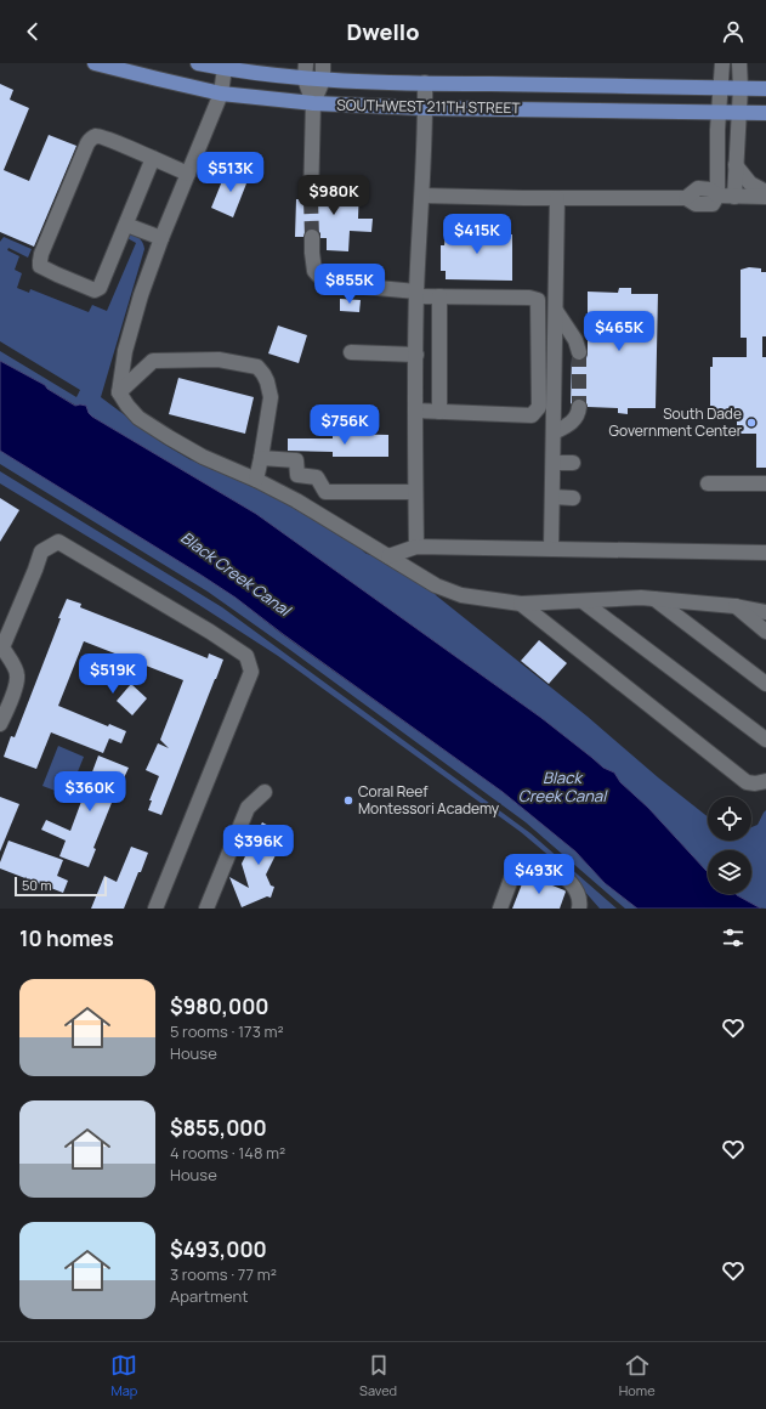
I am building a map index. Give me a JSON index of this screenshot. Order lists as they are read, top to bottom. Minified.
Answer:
{"streets":{"main road":["SOUTHWEST 211TH STREET"]},"water":["Black Creek Canal"],"places":["South Dade Government Center","Coral Reef Montessori Academy"],"scale_bar":"50 m","page":{"header":"Dwello","price":["$513K","$980K","$415K","$855K","$465K","$756K","$519K","$360K","$396K","$493K"],"scale":"50 m","heading":"10 homes","list":[{"name":"$980,000","note":"5 rooms · 173 m² · House"},{"name":"$855,000","note":"4 rooms · 148 m² · House"},{"name":"$493,000","note":"3 rooms · 77 m² · Apartment"}],"tabs":["Map","Saved","Home"]}}
